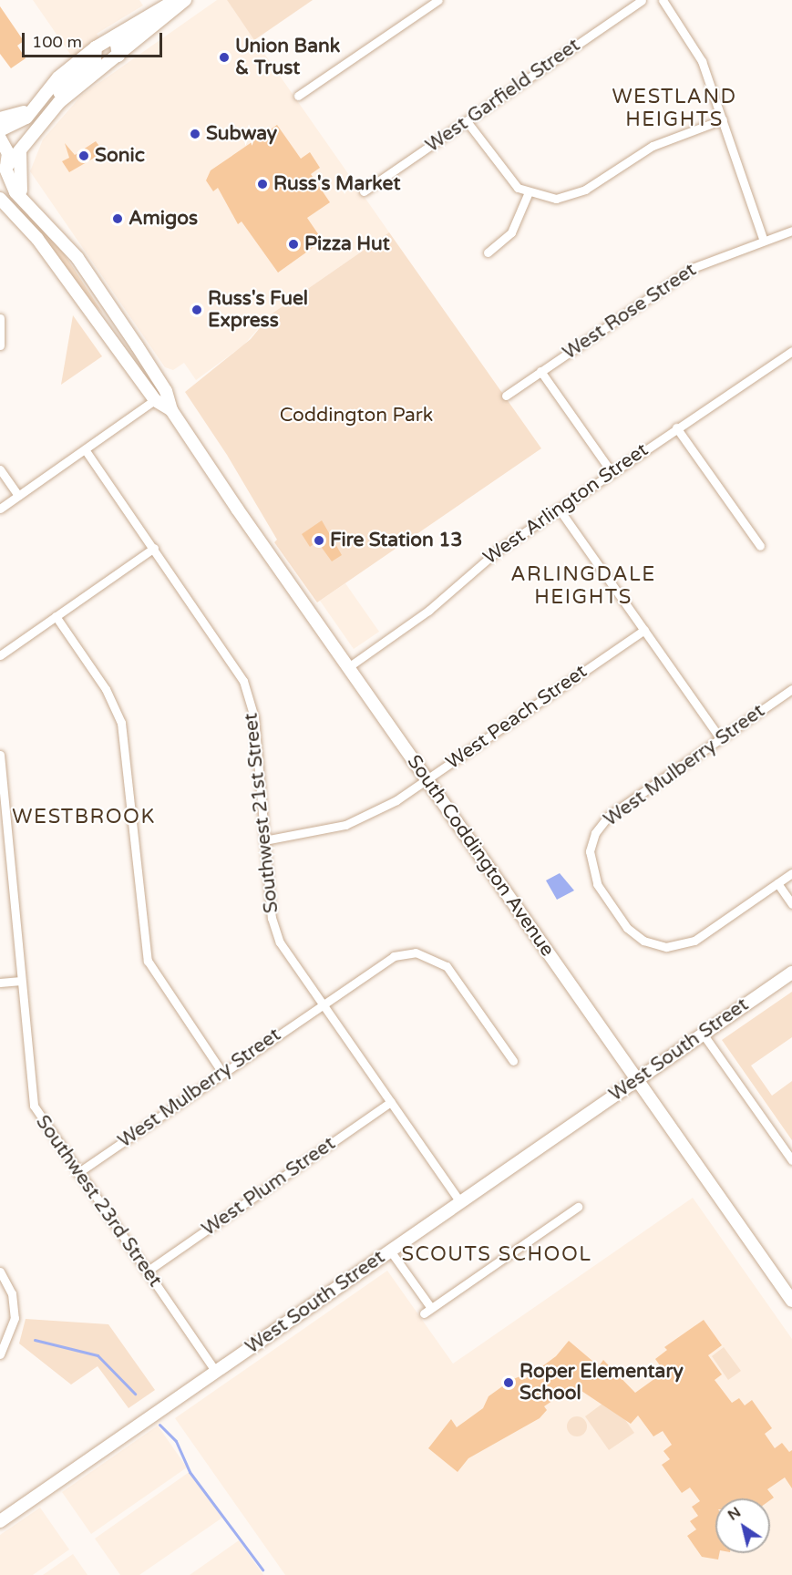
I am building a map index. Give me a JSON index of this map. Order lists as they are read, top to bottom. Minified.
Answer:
{"streets":{"main road":["South Coddington Avenue","West South Street"],"street":["West Garfield Street","West Rose Street","West Arlington Street","West Peach Street","West Mulberry Street","Southwest 21st Street","West Plum Street","Southwest 23rd Street"]},"crossings":[["West Arlington Street","South Coddington Avenue"],["West Peach Street","Southwest 21st Street"],["West Peach Street","South Coddington Avenue"],["West Mulberry Street","Southwest 21st Street"],["West Mulberry Street","Southwest 23rd Street"],["Southwest 21st Street","West South Street"],["Southwest 21st Street","West Plum Street"],["South Coddington Avenue","West South Street"],["West South Street","Southwest 23rd Street"],["West Plum Street","Southwest 23rd Street"]],"districts":["WESTLAND HEIGHTS","ARLINGDALE HEIGHTS","WESTBROOK","SCOUTS SCHOOL"],"parks":["Coddington Park"],"places":["Union Bank & Trust","Subway","Sonic","Russ's Market","Amigos","Pizza Hut","Russ's Fuel Express","Fire Station 13","Roper Elementary School"],"scale_bar":"100 m","north":"top left"}
